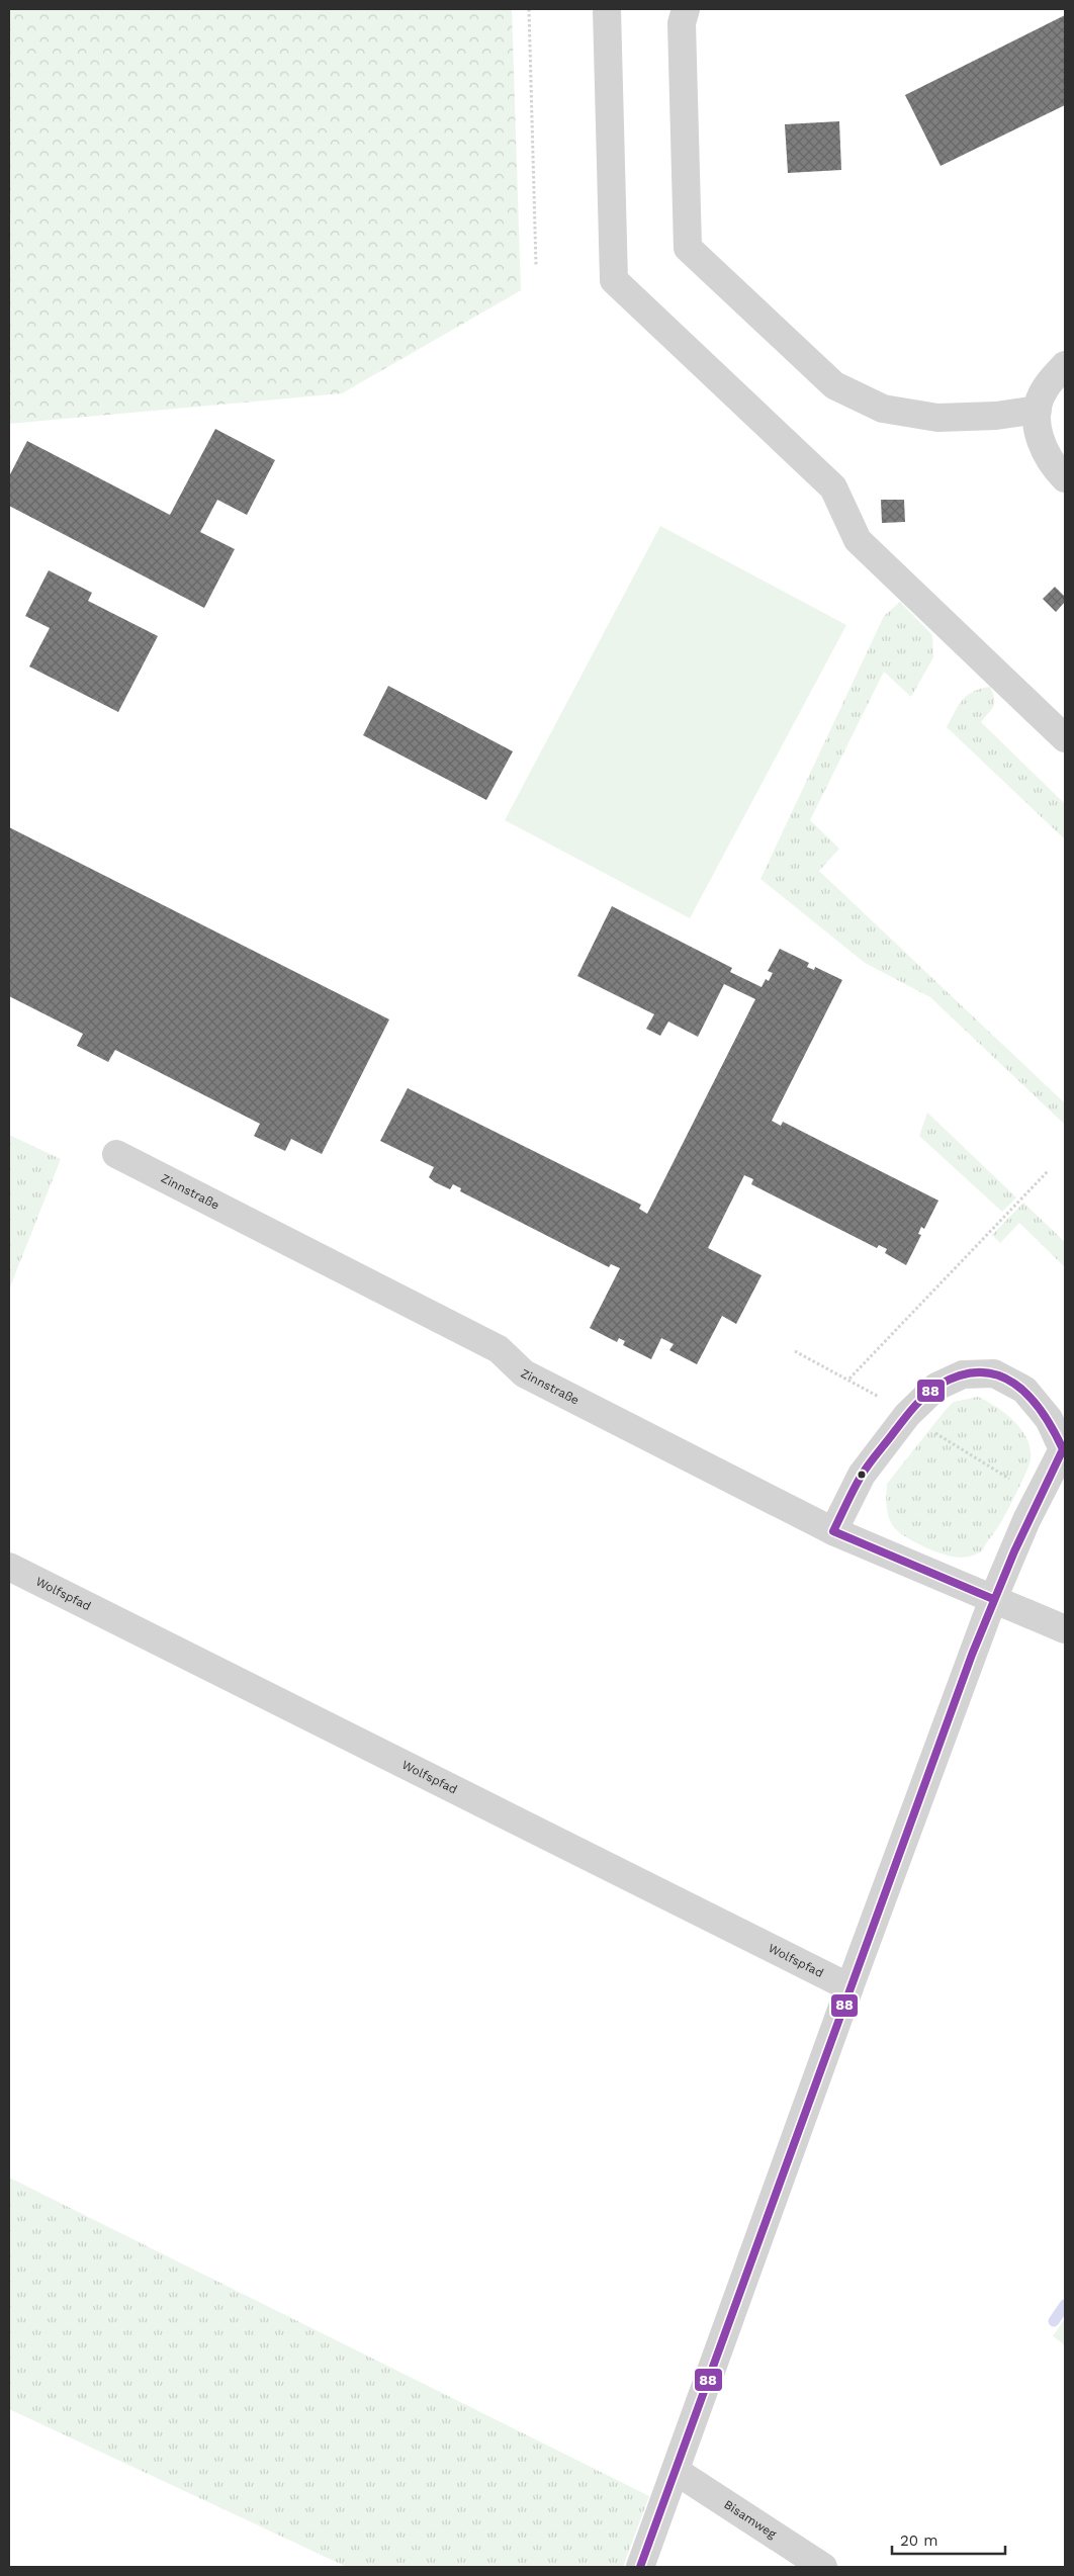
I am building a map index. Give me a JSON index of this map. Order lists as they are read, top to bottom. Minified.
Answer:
{"streets":{"street":["Zinnstraße","Wolfspfad","Bisamweg"]},"lines":["transit line 88"],"scale_bar":"20 m"}
